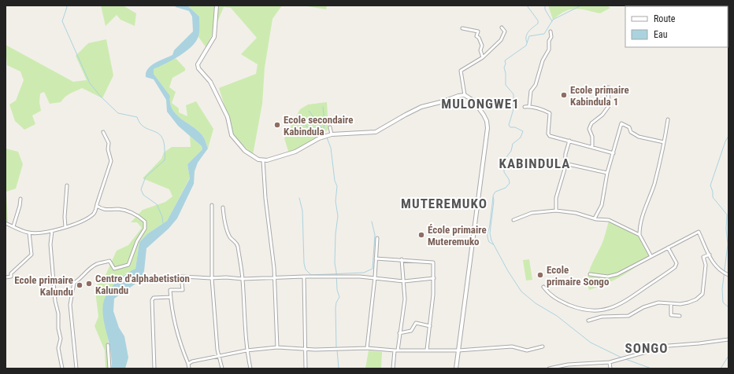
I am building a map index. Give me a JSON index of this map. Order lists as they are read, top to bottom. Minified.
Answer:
{"districts":["MULONGWE1","KABINDULA","MUTEREMUKO","SONGO"],"places":["Ecole primaire Kabindula 1","Ecole secondaire Kabindula","École primaire Muteremuko","Ecole primaire Songo","Centre d'alphabetistion Kalundu","Ecole primaire Kalundu"],"legend":["Route","Eau"]}
